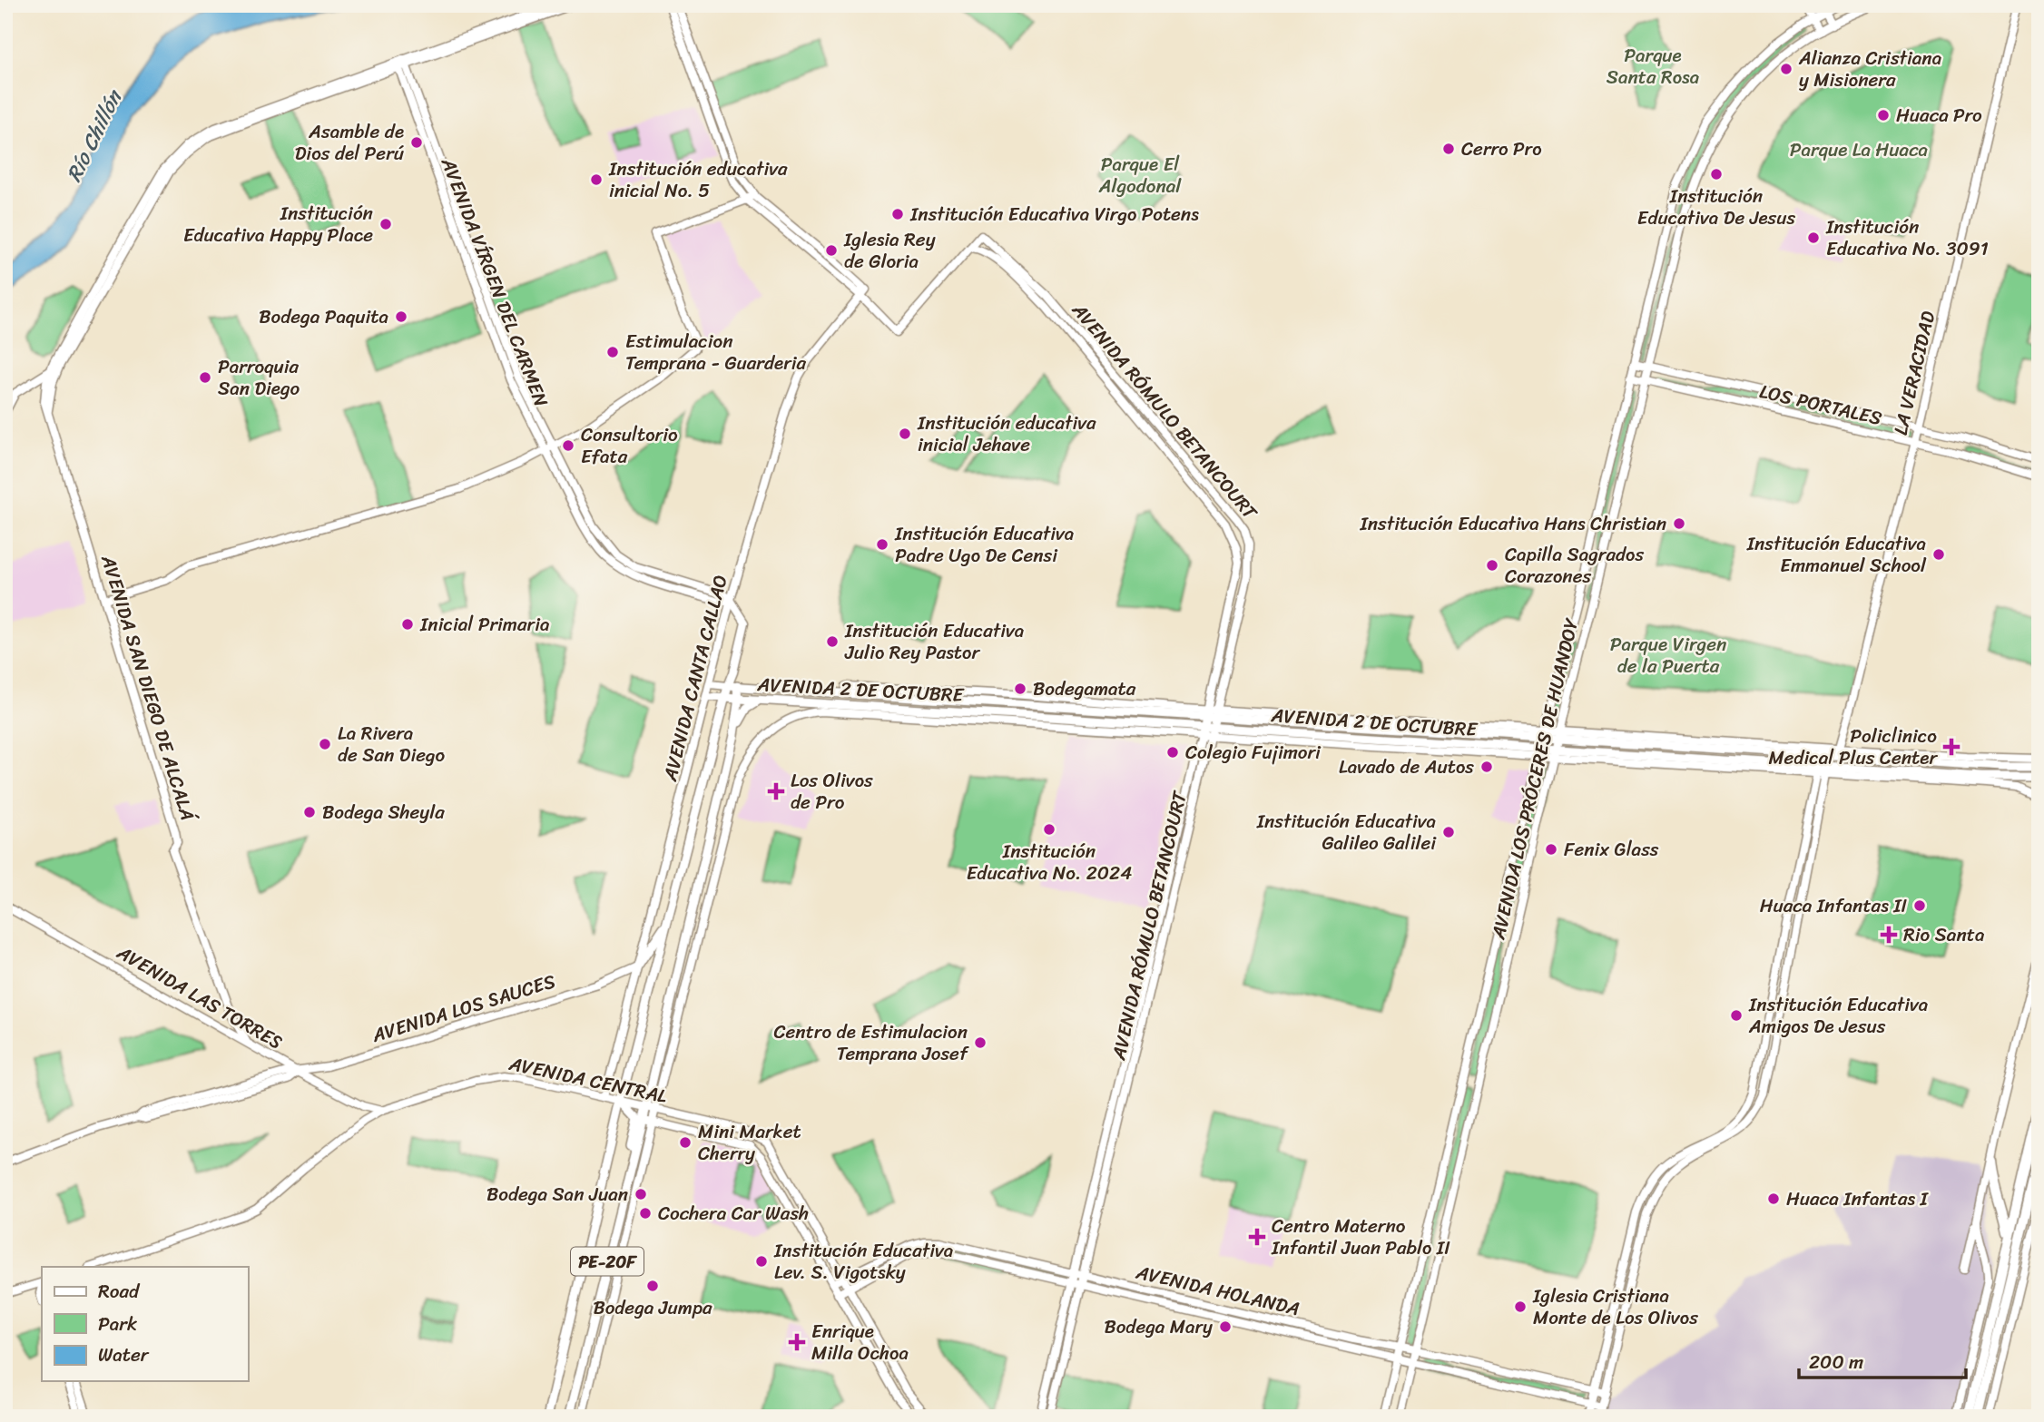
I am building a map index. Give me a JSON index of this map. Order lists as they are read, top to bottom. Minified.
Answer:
{"streets":{"main road":["AVENIDA CANTA CALLAO","AVENIDA 2 DE OCTUBRE","PE-20F"],"street":["AVENIDA VÍRGEN DEL CARMEN","LA VERACIDAD","LOS PORTALES","AVENIDA RÓMULO BETANCOURT","AVENIDA SAN DIEGO DE ALCALÁ","AVENIDA LOS PRÓCERES DE HUANDOY","AVENIDA LAS TORRES","AVENIDA LOS SAUCES","AVENIDA CENTRAL","AVENIDA HOLANDA"]},"crossings":[["AVENIDA VÍRGEN DEL CARMEN","AVENIDA CANTA CALLAO"],["AVENIDA VÍRGEN DEL CARMEN","AVENIDA SAN DIEGO DE ALCALÁ"],["LA VERACIDAD","LOS PORTALES"],["LA VERACIDAD","AVENIDA 2 DE OCTUBRE"],["LOS PORTALES","AVENIDA LOS PRÓCERES DE HUANDOY"],["AVENIDA RÓMULO BETANCOURT","AVENIDA 2 DE OCTUBRE"],["AVENIDA RÓMULO BETANCOURT","AVENIDA HOLANDA"],["AVENIDA CANTA CALLAO","AVENIDA 2 DE OCTUBRE"],["AVENIDA CANTA CALLAO","AVENIDA LOS SAUCES"],["AVENIDA CANTA CALLAO","AVENIDA CENTRAL"],["AVENIDA SAN DIEGO DE ALCALÁ","AVENIDA LAS TORRES"],["AVENIDA 2 DE OCTUBRE","AVENIDA LOS PRÓCERES DE HUANDOY"],["AVENIDA LOS PRÓCERES DE HUANDOY","AVENIDA HOLANDA"],["AVENIDA LAS TORRES","AVENIDA LOS SAUCES"],["AVENIDA LAS TORRES","AVENIDA CENTRAL"],["AVENIDA CENTRAL","AVENIDA HOLANDA"]],"water":["Río Chillón"],"parks":["Parque Santa Rosa","Parque La Huaca","Parque El Algodonal","Parque Virgen de la Puerta"],"places":{"other":["Alianza Cristiana y Misionera","Huaca Pro","Asamble de Dios del Perú","Cerro Pro","Institución Educativa De Jesus","Institución educativa inicial No. 5","Institución Educativa Virgo Potens","Institución Educativa Happy Place","Institución Educativa No. 3091","Iglesia Rey de Gloria","Bodega Paquita","Estimulacion Temprana - Guarderia","Parroquia San Diego","Institución educativa inicial Jehave","Consultorio Efata","Institución Educativa Hans Christian","Institución Educativa Padre Ugo De Censi","Institución Educativa Emmanuel School","Capilla Sagrados Corazones","Inicial Primaria","Institución Educativa Julio Rey Pastor","Bodegamata","La Rivera de San Diego","Colegio Fujimori","Lavado de Autos","Bodega Sheyla","Institución Educativa No. 2024","Institución Educativa Galileo Galilei","Fenix Glass","Huaca Infantas II","Institución Educativa Amigos De Jesus","Centro de Estimulacion Temprana Josef","Mini Market Cherry","Bodega San Juan","Huaca Infantas I","Cochera Car Wash","Institución Educativa Lev. S. Vigotsky","Bodega Jumpa","Iglesia Cristiana Monte de Los Olivos","Bodega Mary"],"health":["Policlinico Medical Plus Center","Los Olivos de Pro","Rio Santa","Centro Materno Infantil Juan Pablo II","Enrique Milla Ochoa"]},"legend":["Road","Park","Water"],"scale_bar":"200 m"}
